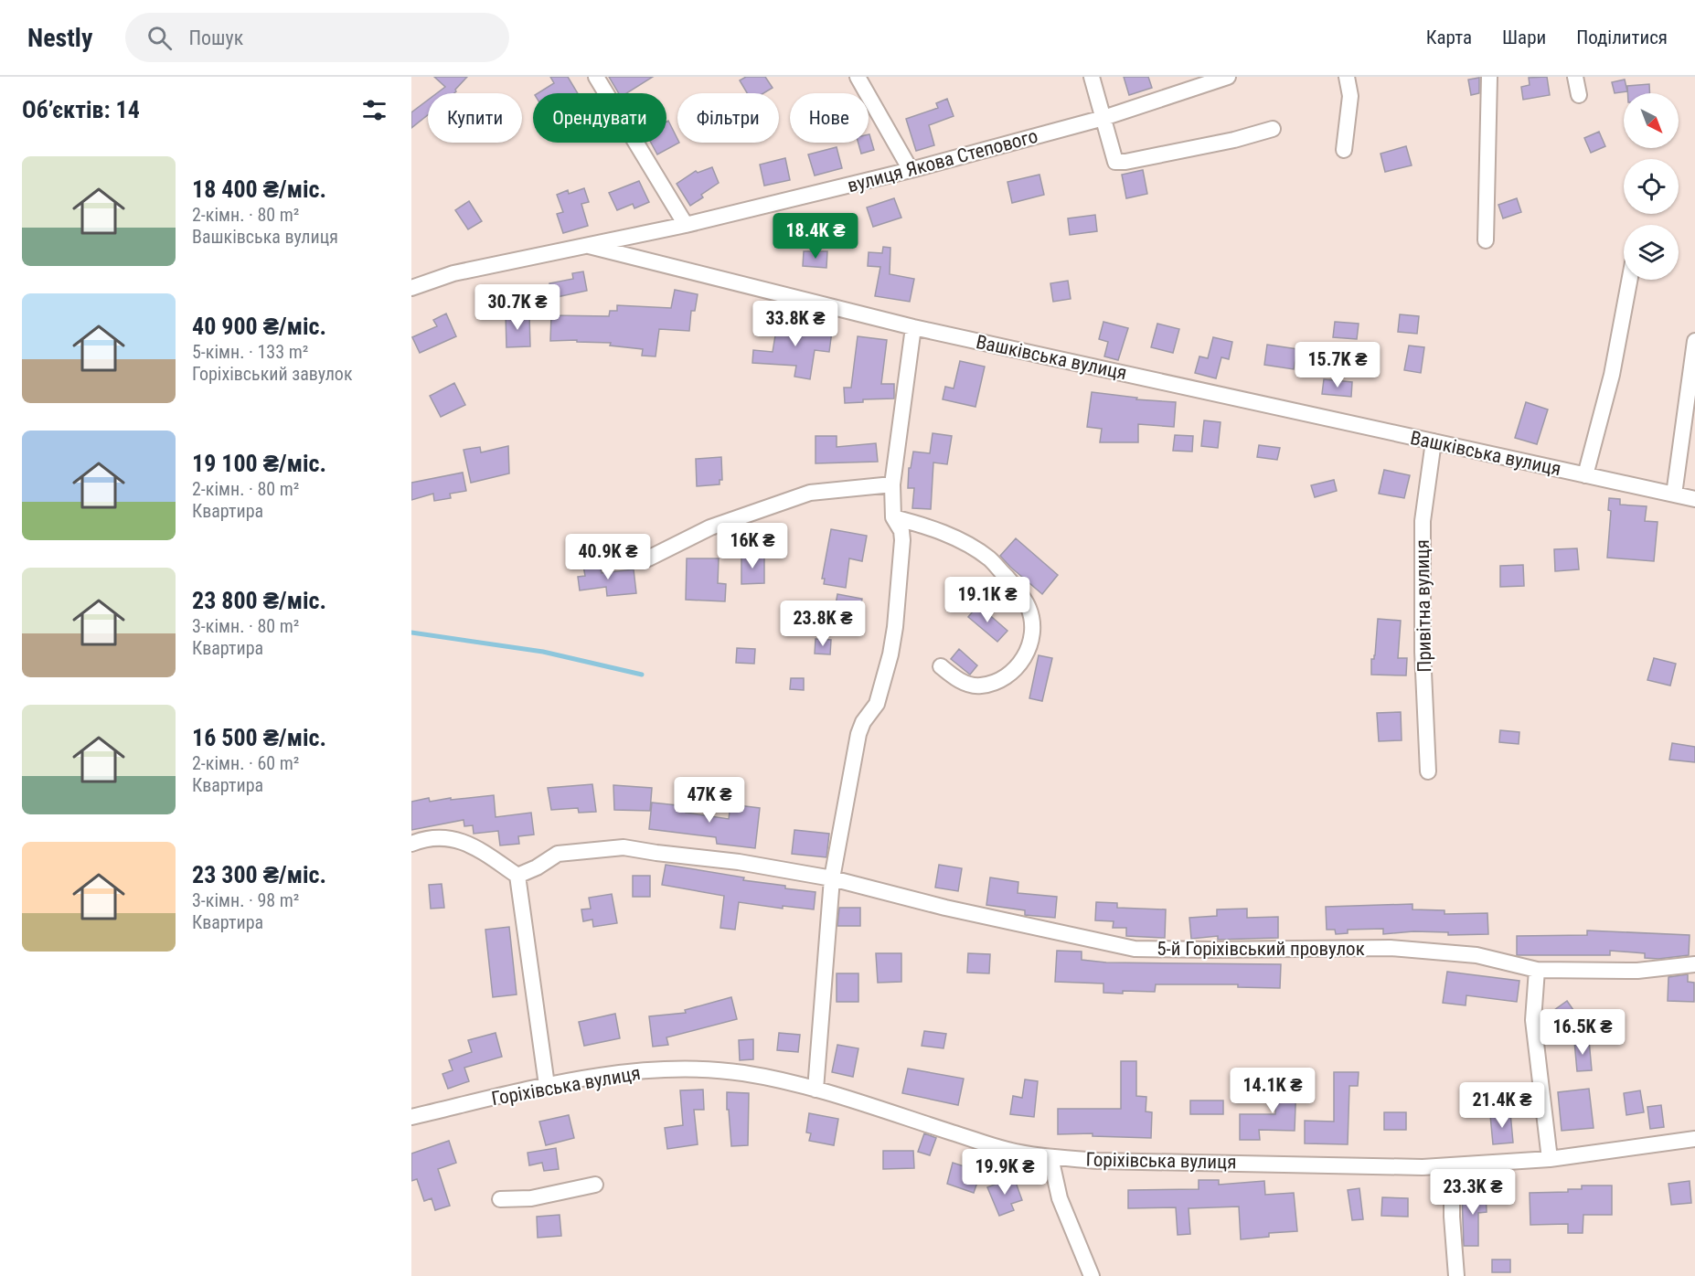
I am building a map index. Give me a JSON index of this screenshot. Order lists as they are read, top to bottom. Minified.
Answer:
{"streets":{"street":["вулиця Якова Степового","Вашківська вулиця","Привітна вулиця","5-й Горіхівський провулок","Горіхівська вулиця"]},"crossings":[["вулиця Якова Степового","Вашківська вулиця"],["Вашківська вулиця","Привітна вулиця"]],"north":"bottom right","page":{"header":"Nestly","search":"Пошук","nav":["Карта","Шари","Поділитися"],"heading":"Об’єктів: 14","chip":["Купити","Орендувати","Фільтри","Нове"],"list":[{"name":"18 400 ₴/міс.","note":"2-кімн. · 80 m² · Вашківська вулиця"},{"name":"40 900 ₴/міс.","note":"5-кімн. · 133 m² · Горіхівський завулок"},{"name":"19 100 ₴/міс.","note":"2-кімн. · 80 m² · Квартира"},{"name":"23 800 ₴/міс.","note":"3-кімн. · 80 m² · Квартира"},{"name":"16 500 ₴/міс.","note":"2-кімн. · 60 m² · Квартира"},{"name":"23 300 ₴/міс.","note":"3-кімн. · 98 m² · Квартира"}],"price":["18.4K ₴","30.7K ₴","33.8K ₴","15.7K ₴","16K ₴","40.9K ₴","19.1K ₴","23.8K ₴","47K ₴","16.5K ₴","14.1K ₴","21.4K ₴","19.9K ₴","23.3K ₴"]}}
